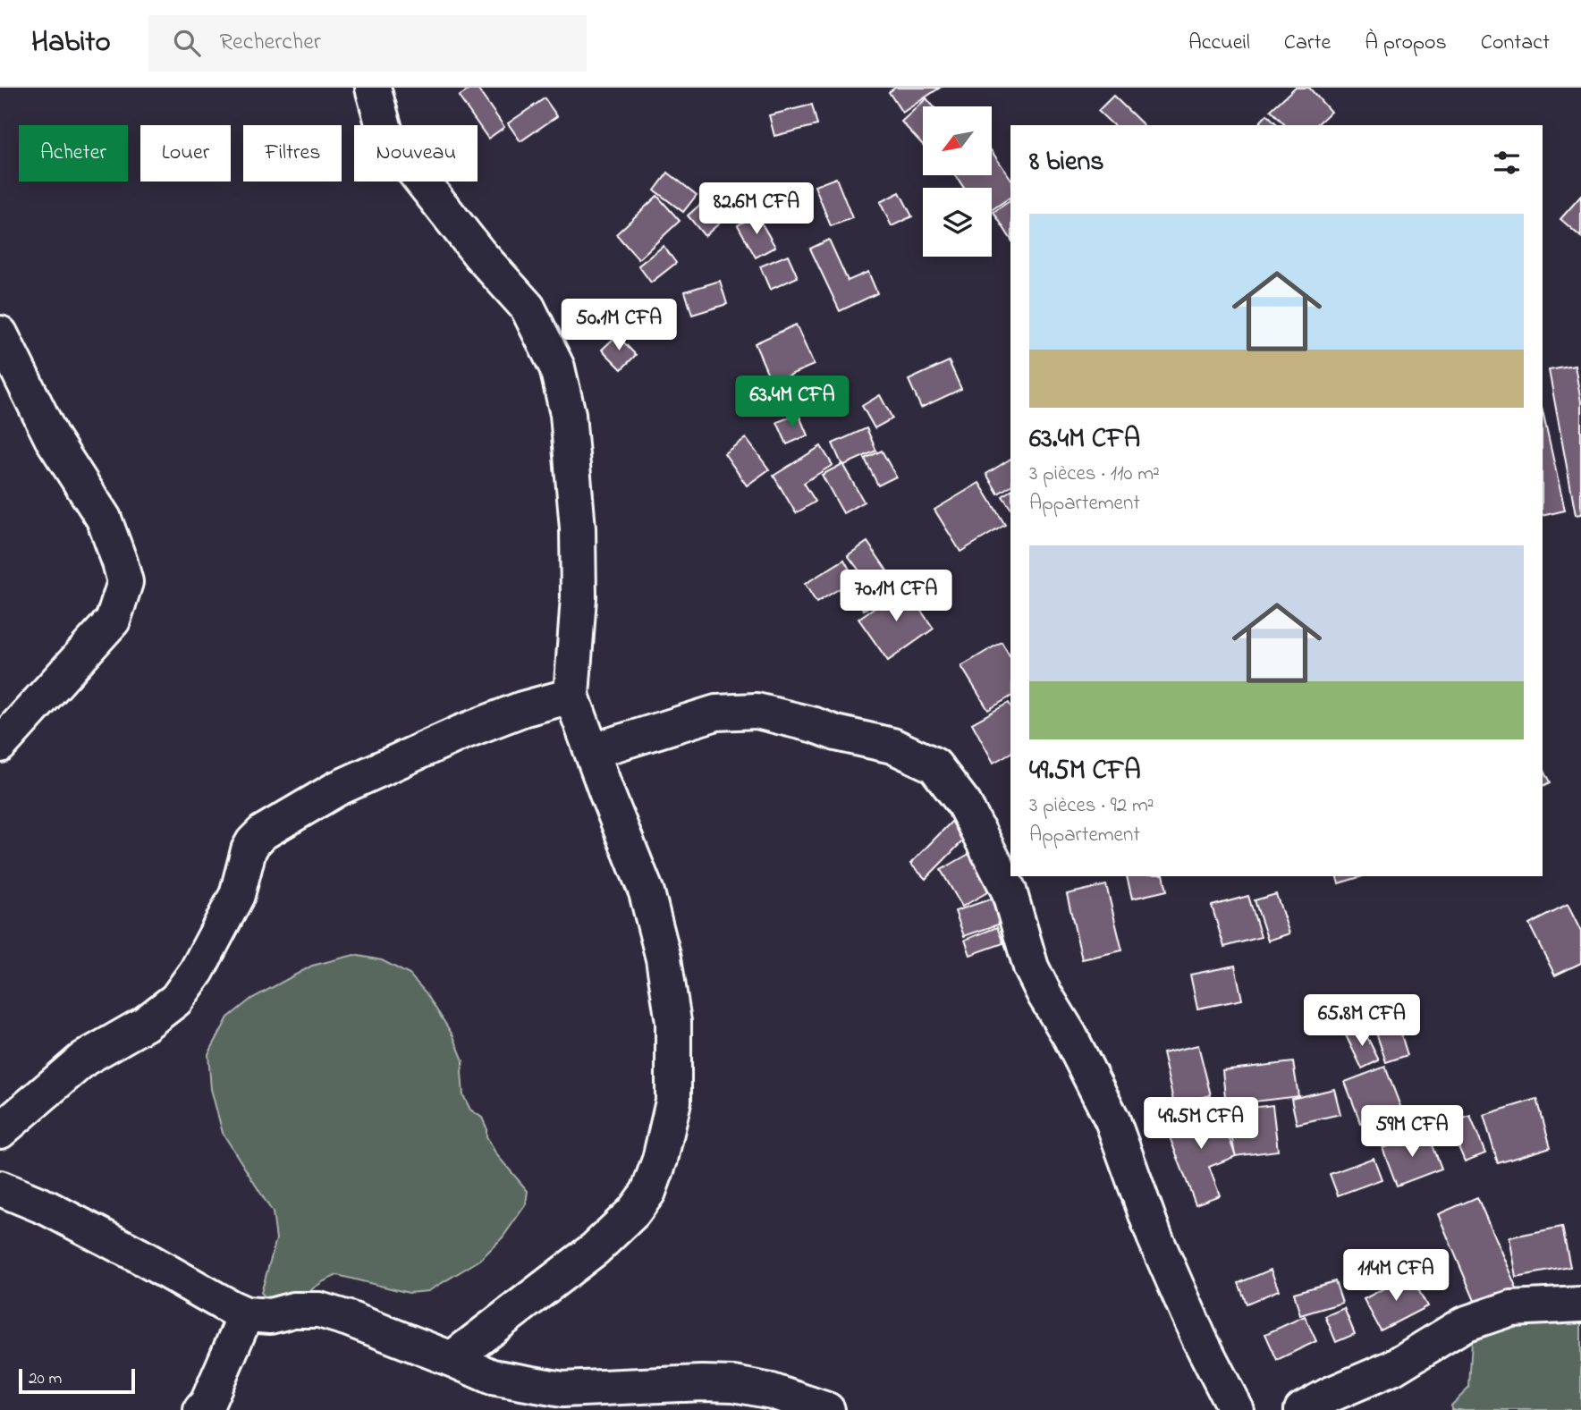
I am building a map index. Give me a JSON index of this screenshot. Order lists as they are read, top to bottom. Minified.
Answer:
{"scale_bar":"20 m","north":"bottom left","page":{"header":"Habito","search":"Rechercher","nav":["Accueil","Carte","À propos","Contact"],"chip":["Acheter","Louer","Filtres","Nouveau"],"heading":"8 biens","price":["82.6M CFA","50.1M CFA","63.4M CFA","70.1M CFA","65.8M CFA","49.5M CFA","59M CFA","114M CFA"],"list":[{"name":"63.4M CFA","note":"3 pièces · 110 m² · Appartement"},{"name":"49.5M CFA","note":"3 pièces · 92 m² · Appartement"}],"scale":"20 m"}}
